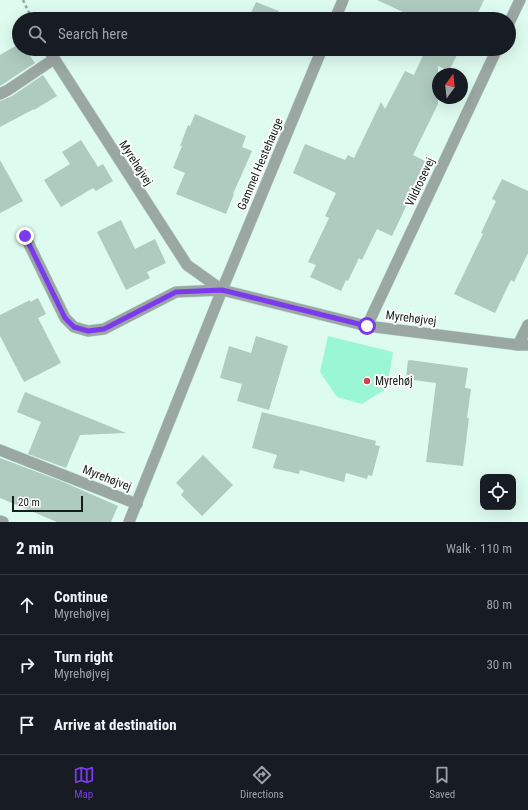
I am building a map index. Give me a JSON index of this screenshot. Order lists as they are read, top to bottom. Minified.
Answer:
{"streets":{"street":["Myrehøjvej","Gammel Hestehauge","Vildrosevej"]},"crossings":[["Myrehøjvej","Gammel Hestehauge"],["Myrehøjvej","Vildrosevej"]],"places":["Myrehøj"],"scale_bar":"20 m","north":"top","page":{"search":"Search here","scale":"20 m","heading":["2 min","Walk · 110 m"],"list":[["Continue","Myrehøjvej","80 m"],["Turn right","Myrehøjvej","30 m"],"Arrive at destination"],"nav":["Map","Directions","Saved"]}}
